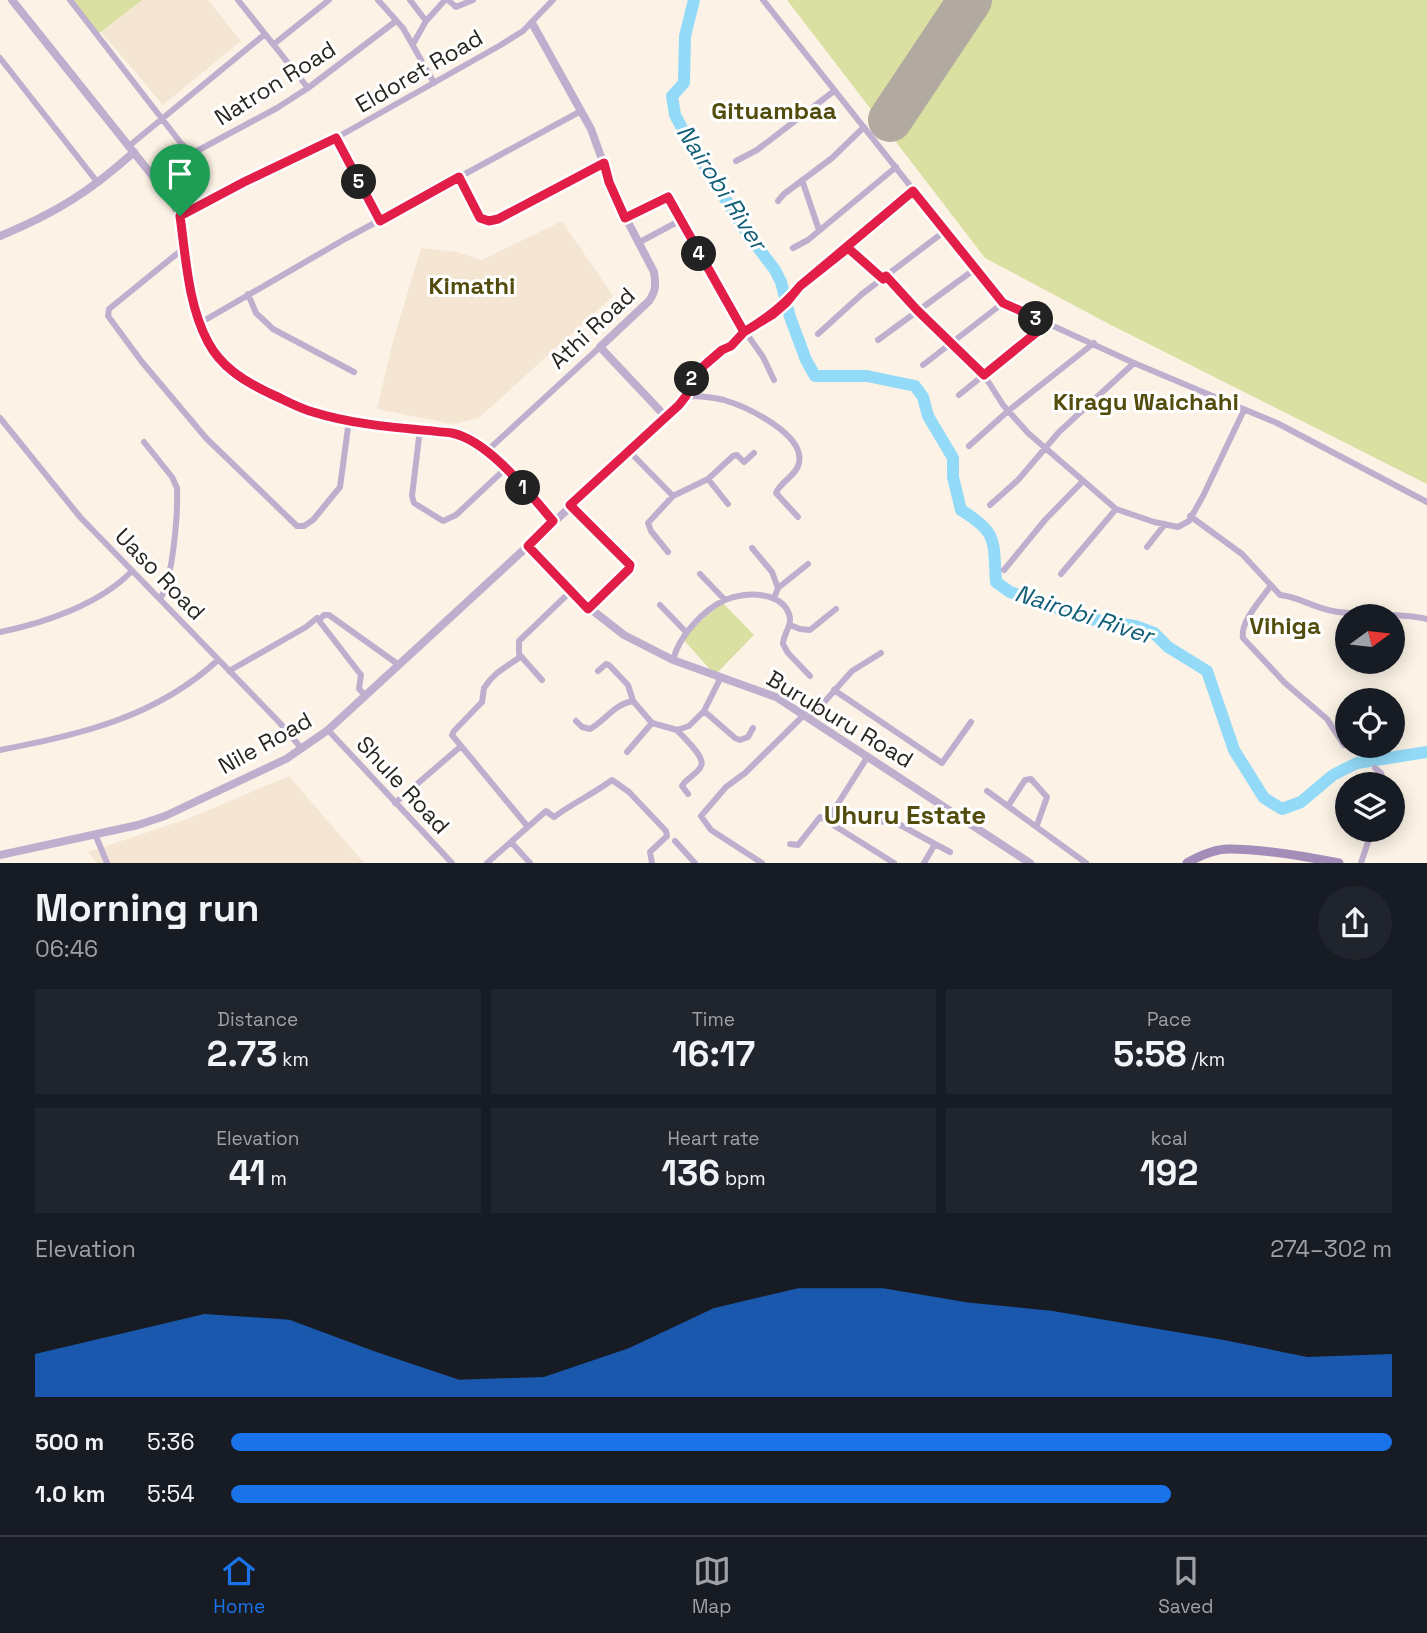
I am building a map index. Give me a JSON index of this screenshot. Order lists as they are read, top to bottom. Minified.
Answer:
{"streets":{"street":["Eldoret Road","Natron Road","Athi Road","Uaso Road","Buruburu Road","Nile Road","Shule Road"]},"crossings":[["Eldoret Road","Athi Road"],["Uaso Road","Nile Road"],["Buruburu Road","Nile Road"],["Nile Road","Shule Road"]],"districts":["Gituambaa","Kimathi","Kiragu Waichahi","Vihiga","Uhuru Estate"],"water":["Nairobi River"],"north":"right","page":{"pins":["5","4","3","2","1"],"heading":["Morning run","06:46"],"stats":[["Distance","2.73 km"],["Time","16:17"],["Pace","5:58 /km"],["Elevation","41 m"],["Heart rate","136 bpm"],["kcal","192"]],"chart":["Elevation","274–302 m"],"list":[{"name":"500 m","note":"5:36"},{"name":"1.0 km","note":"5:54"}],"tabs":["Home","Map","Saved"]}}
